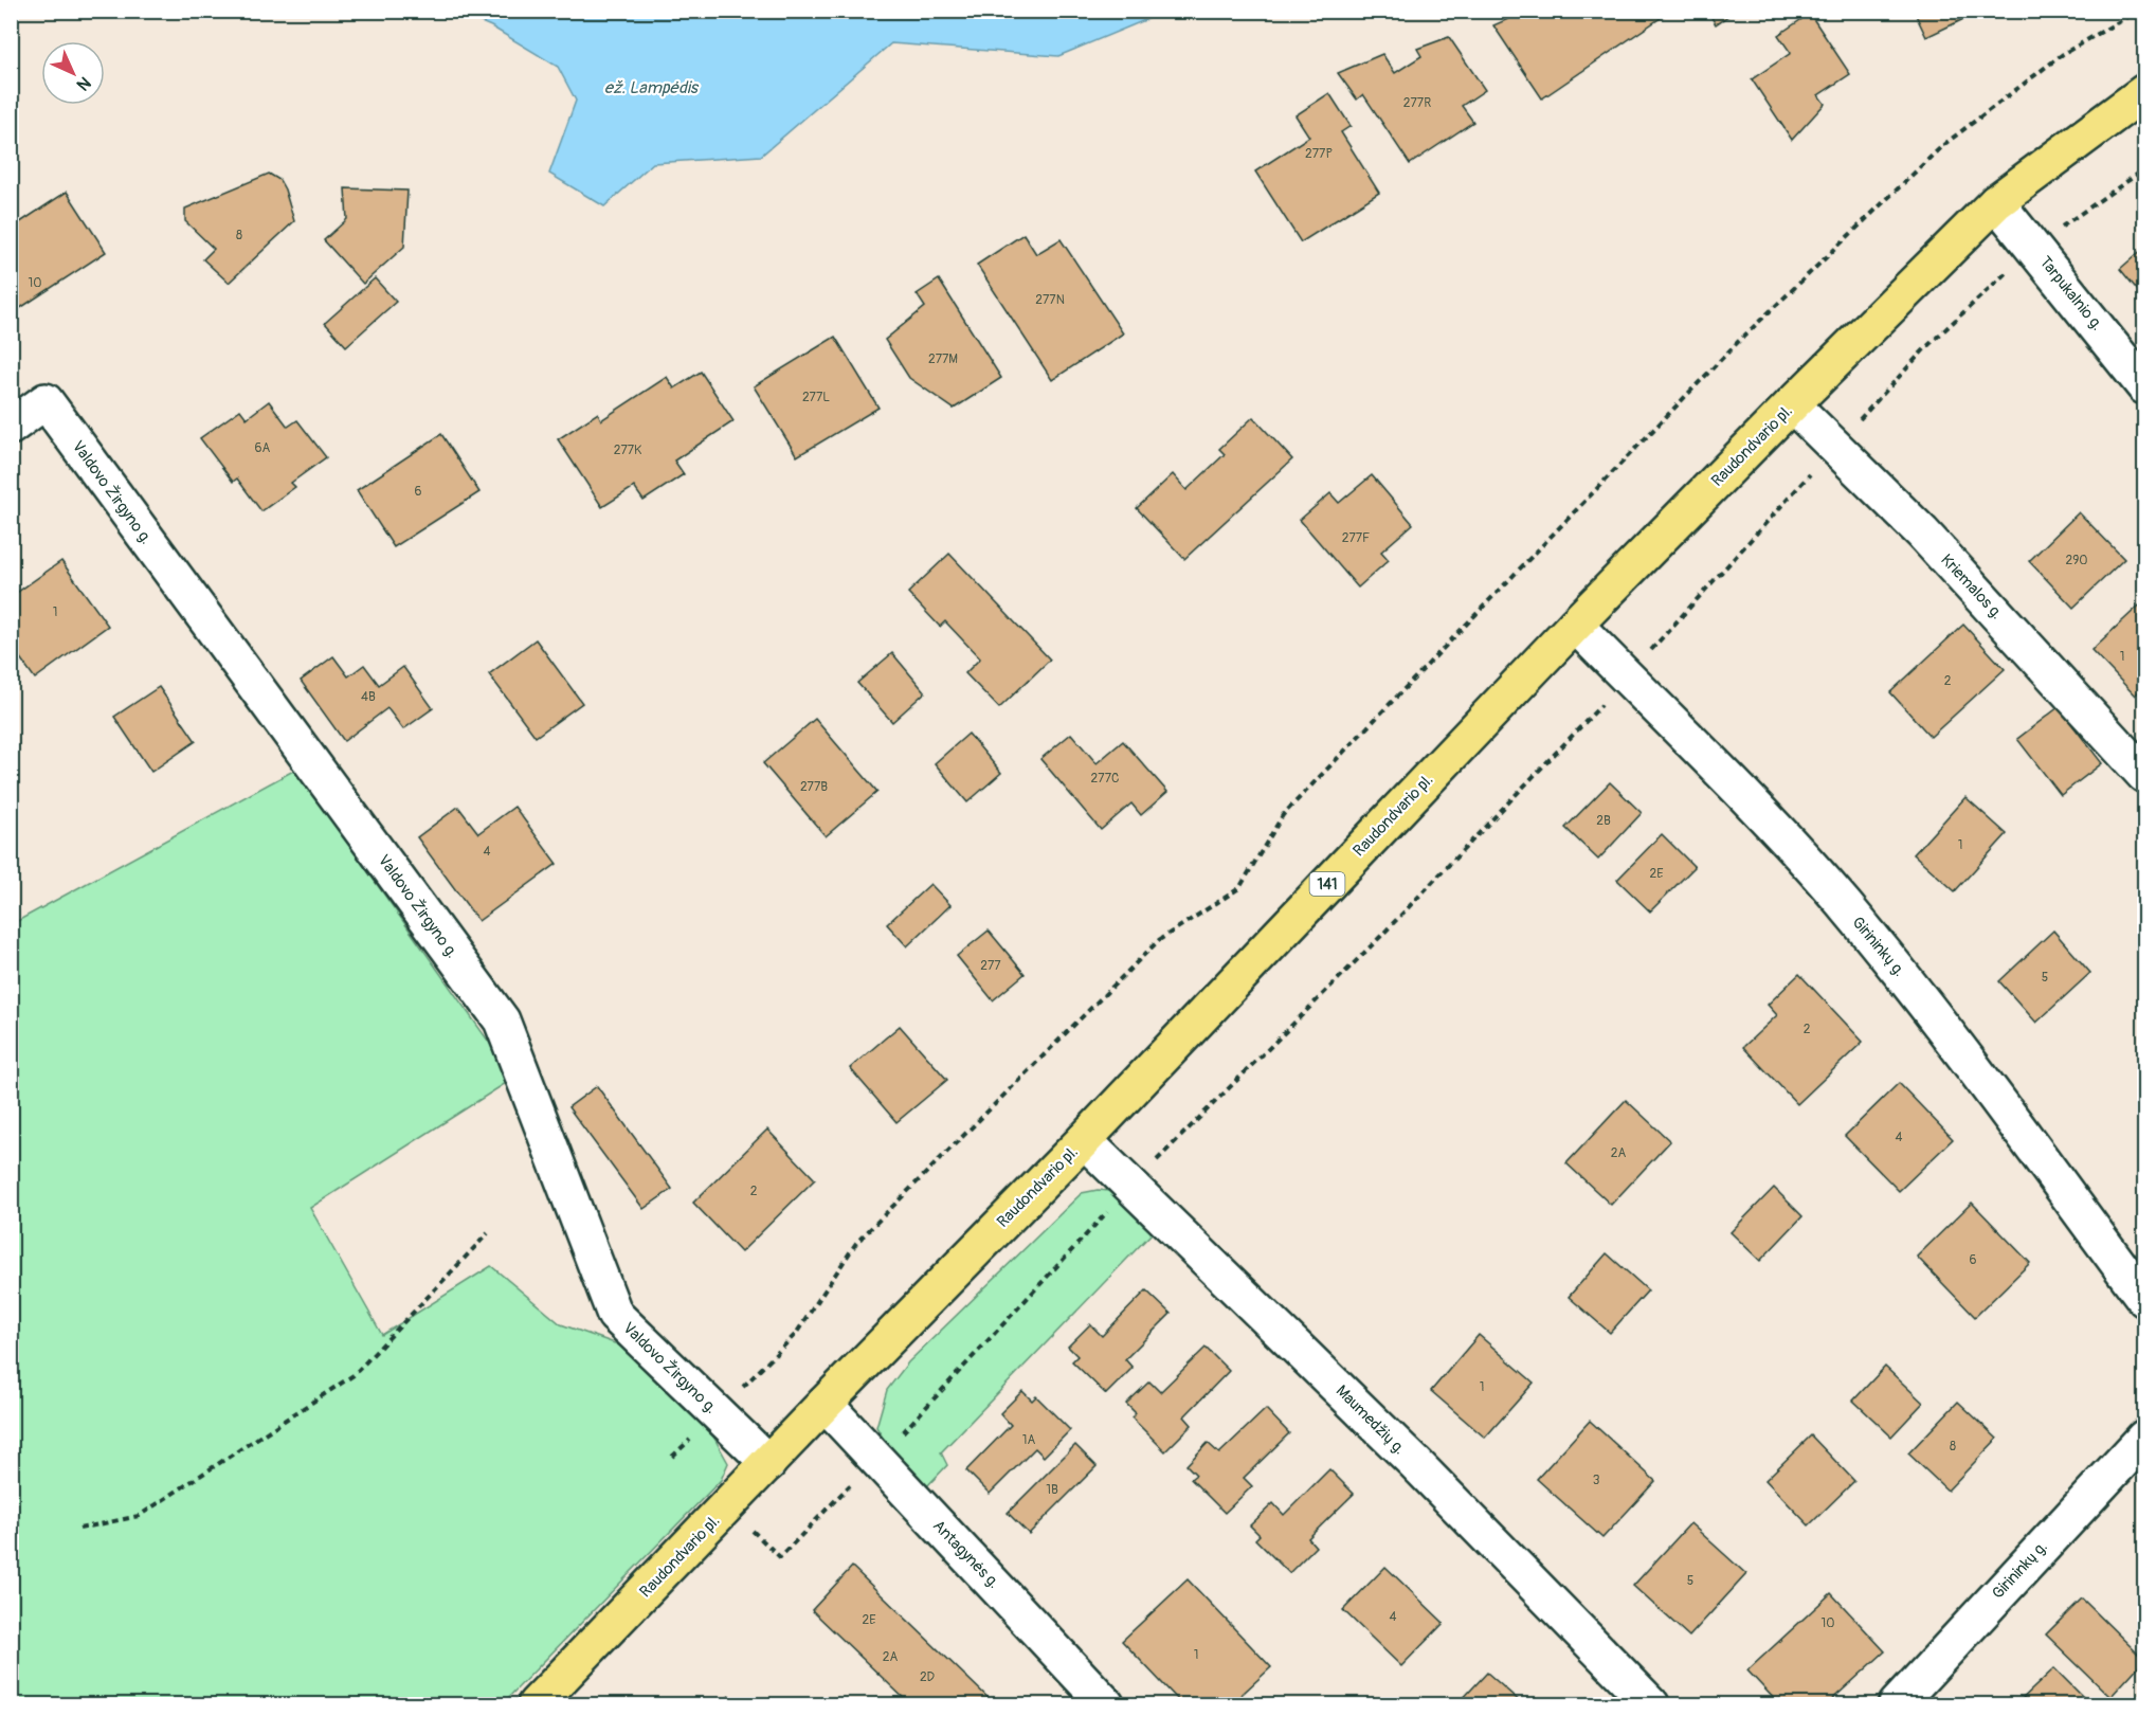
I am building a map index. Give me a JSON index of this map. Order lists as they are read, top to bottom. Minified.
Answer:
{"streets":{"main road":["Raudondvario pl.","141"],"street":["Tarpukalnio g.","Valdovo Žirgyno g.","Kriemalos g.","Girininkų g.","Maumedžių g.","Antagynės g."]},"crossings":[["Tarpukalnio g.","Raudondvario pl."],["Raudondvario pl.","Valdovo Žirgyno g."],["Raudondvario pl.","Kriemalos g."],["Raudondvario pl.","Girininkų g."],["Raudondvario pl.","Maumedžių g."],["Raudondvario pl.","Antagynės g."]],"water":["ež. Lampėdis"],"house_numbers":["277R","277P","8","10","277N","277M","277L","6A","277K","6","277F","290","1","1","2","4B","277C","277B","2B","1","4","2E","277","5","2","4","2A","2","6","1","1A","8","3","1B","5","4","2E","10","1","2A","2D"],"north":"bottom right"}
